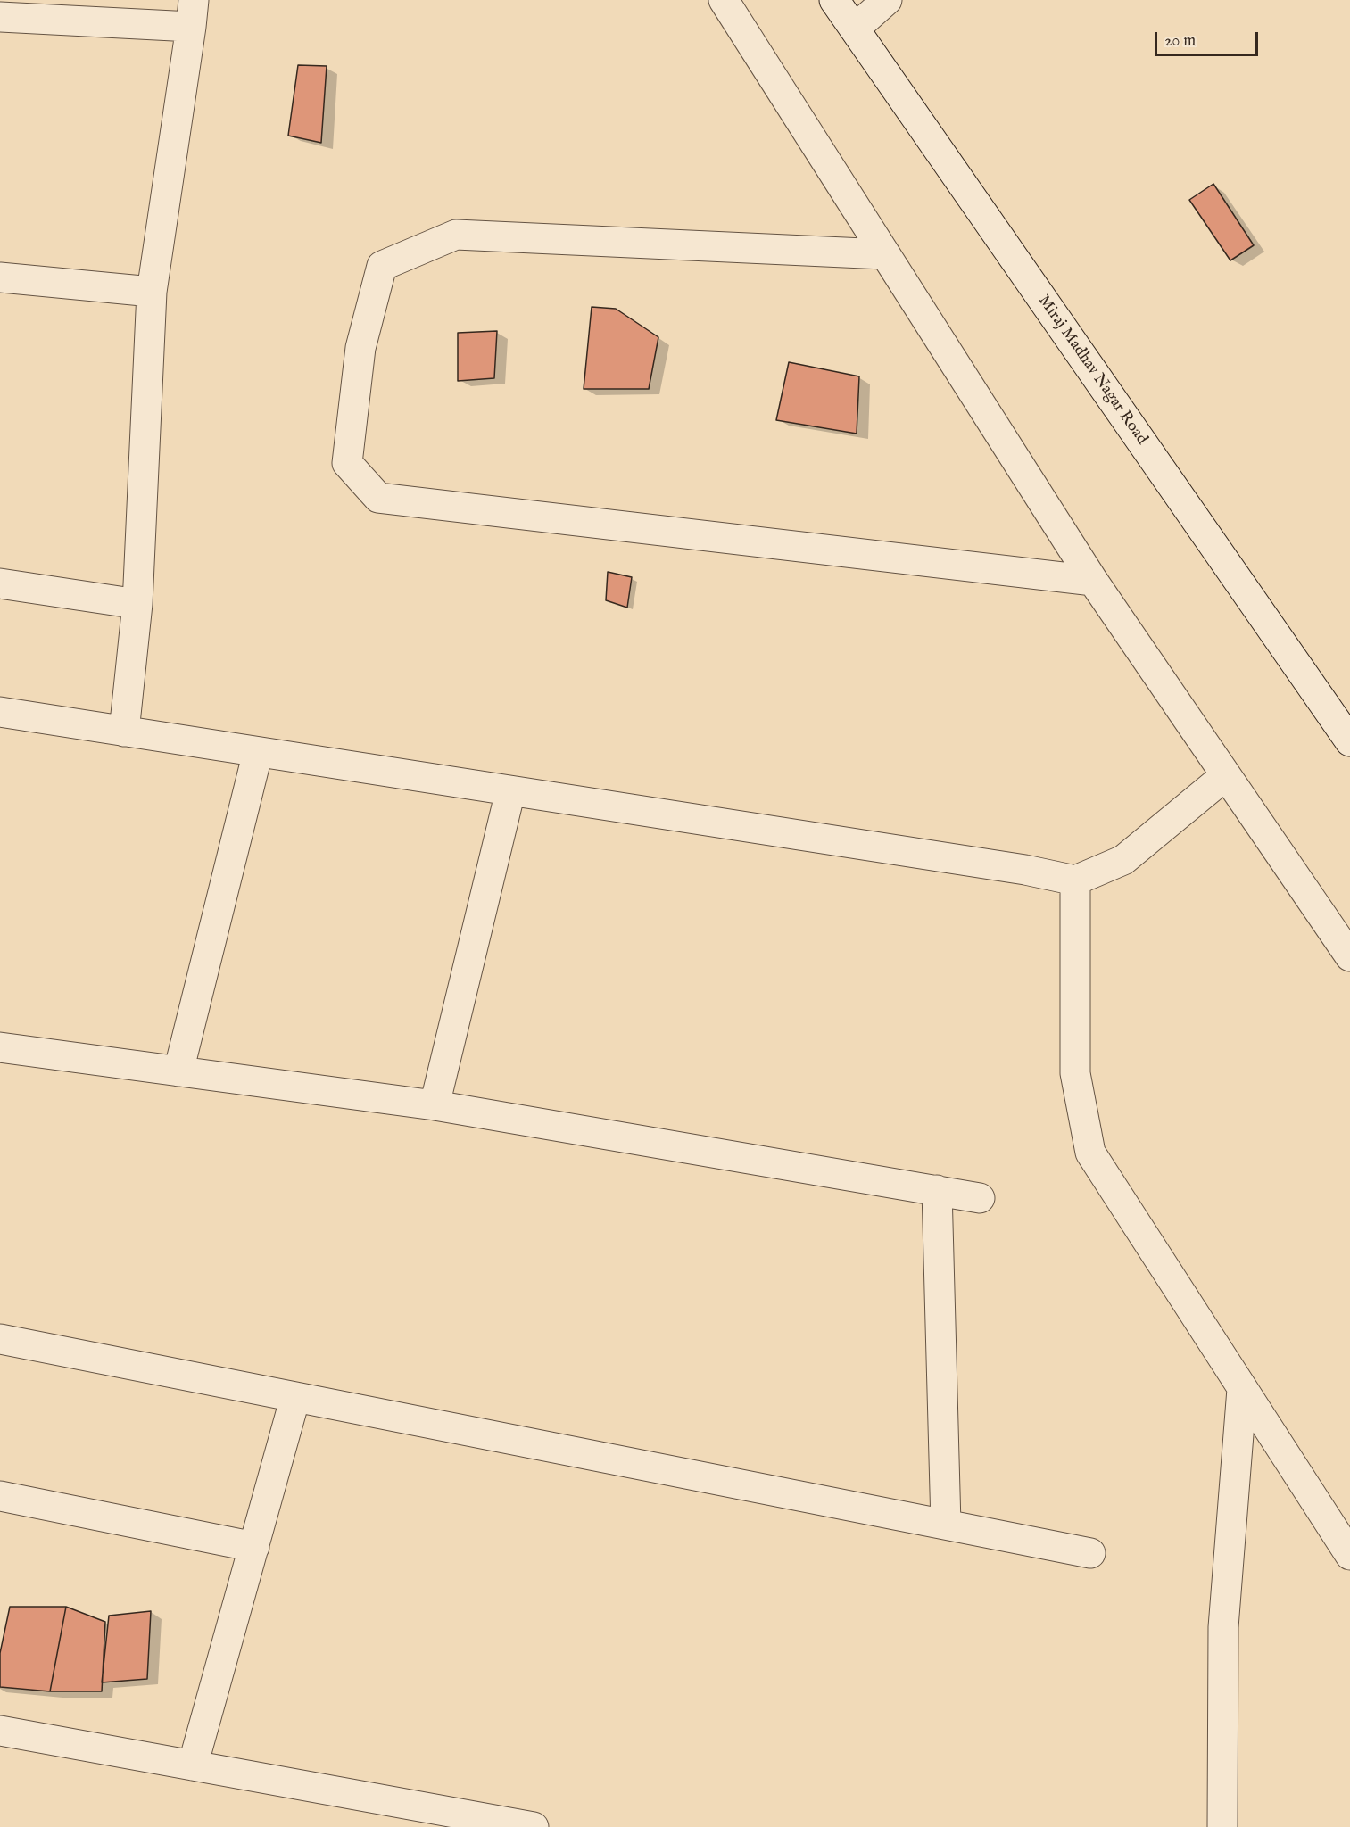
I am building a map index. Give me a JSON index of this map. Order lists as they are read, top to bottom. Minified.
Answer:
{"streets":{"street":["Miraj Madhav Nagar Road"]},"scale_bar":"20 m"}
